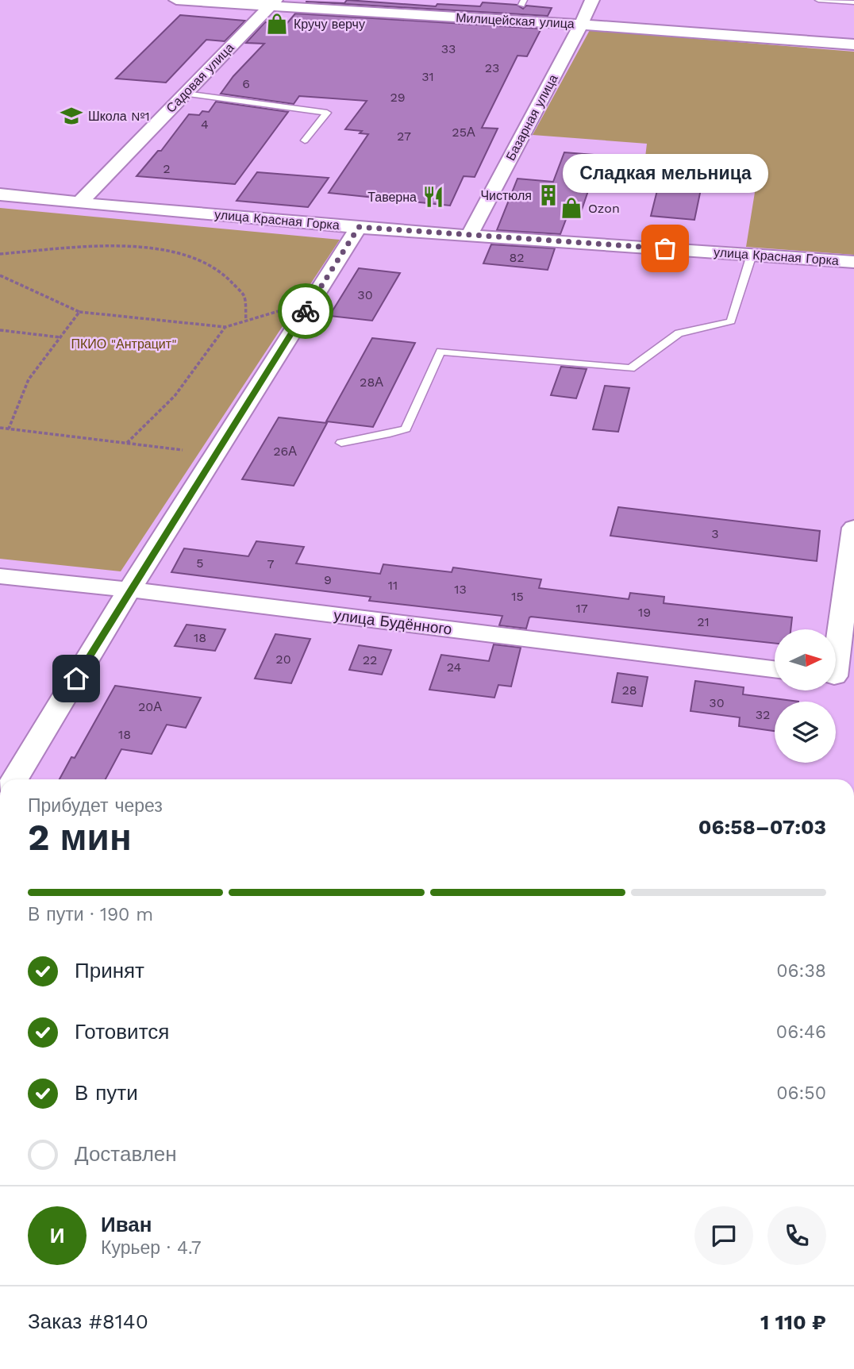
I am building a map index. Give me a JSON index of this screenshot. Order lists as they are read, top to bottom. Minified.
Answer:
{"streets":{"street":["Милицейская улица","Садовая улица","Базарная улица","улица Красная Горка","улица Будённого"]},"crossings":[["Милицейская улица","Садовая улица"],["Милицейская улица","Базарная улица"],["Садовая улица","улица Красная Горка"],["Базарная улица","улица Красная Горка"]],"parks":["ПКИО \"Антрацит\""],"places":{"shop":["Кручу верчу","Ozon"],"school or university":["Школа №1"],"building":["Чистюля"],"restaurant":["Таверна"],"other":["Сладкая мельница"]},"house_numbers":["33","23","31","6","29","4","25А","27","2","82","30","28А","26А","3","5","7","9","11","13","15","17","19","21","18","20","22","24","28","30","20А","32","18"],"north":"right","page":{"bubble":"Сладкая мельница","heading":["2 мин","Прибудет через","06:58–07:03"],"panel":["Иван","Курьер · 4.7","Заказ #8140","1 110 ₽"],"bar":"В пути · 190 m","list":[["Принят","06:38"],["Готовится","06:46"],["В пути","06:50"],"Доставлен"],"round":"И"}}
